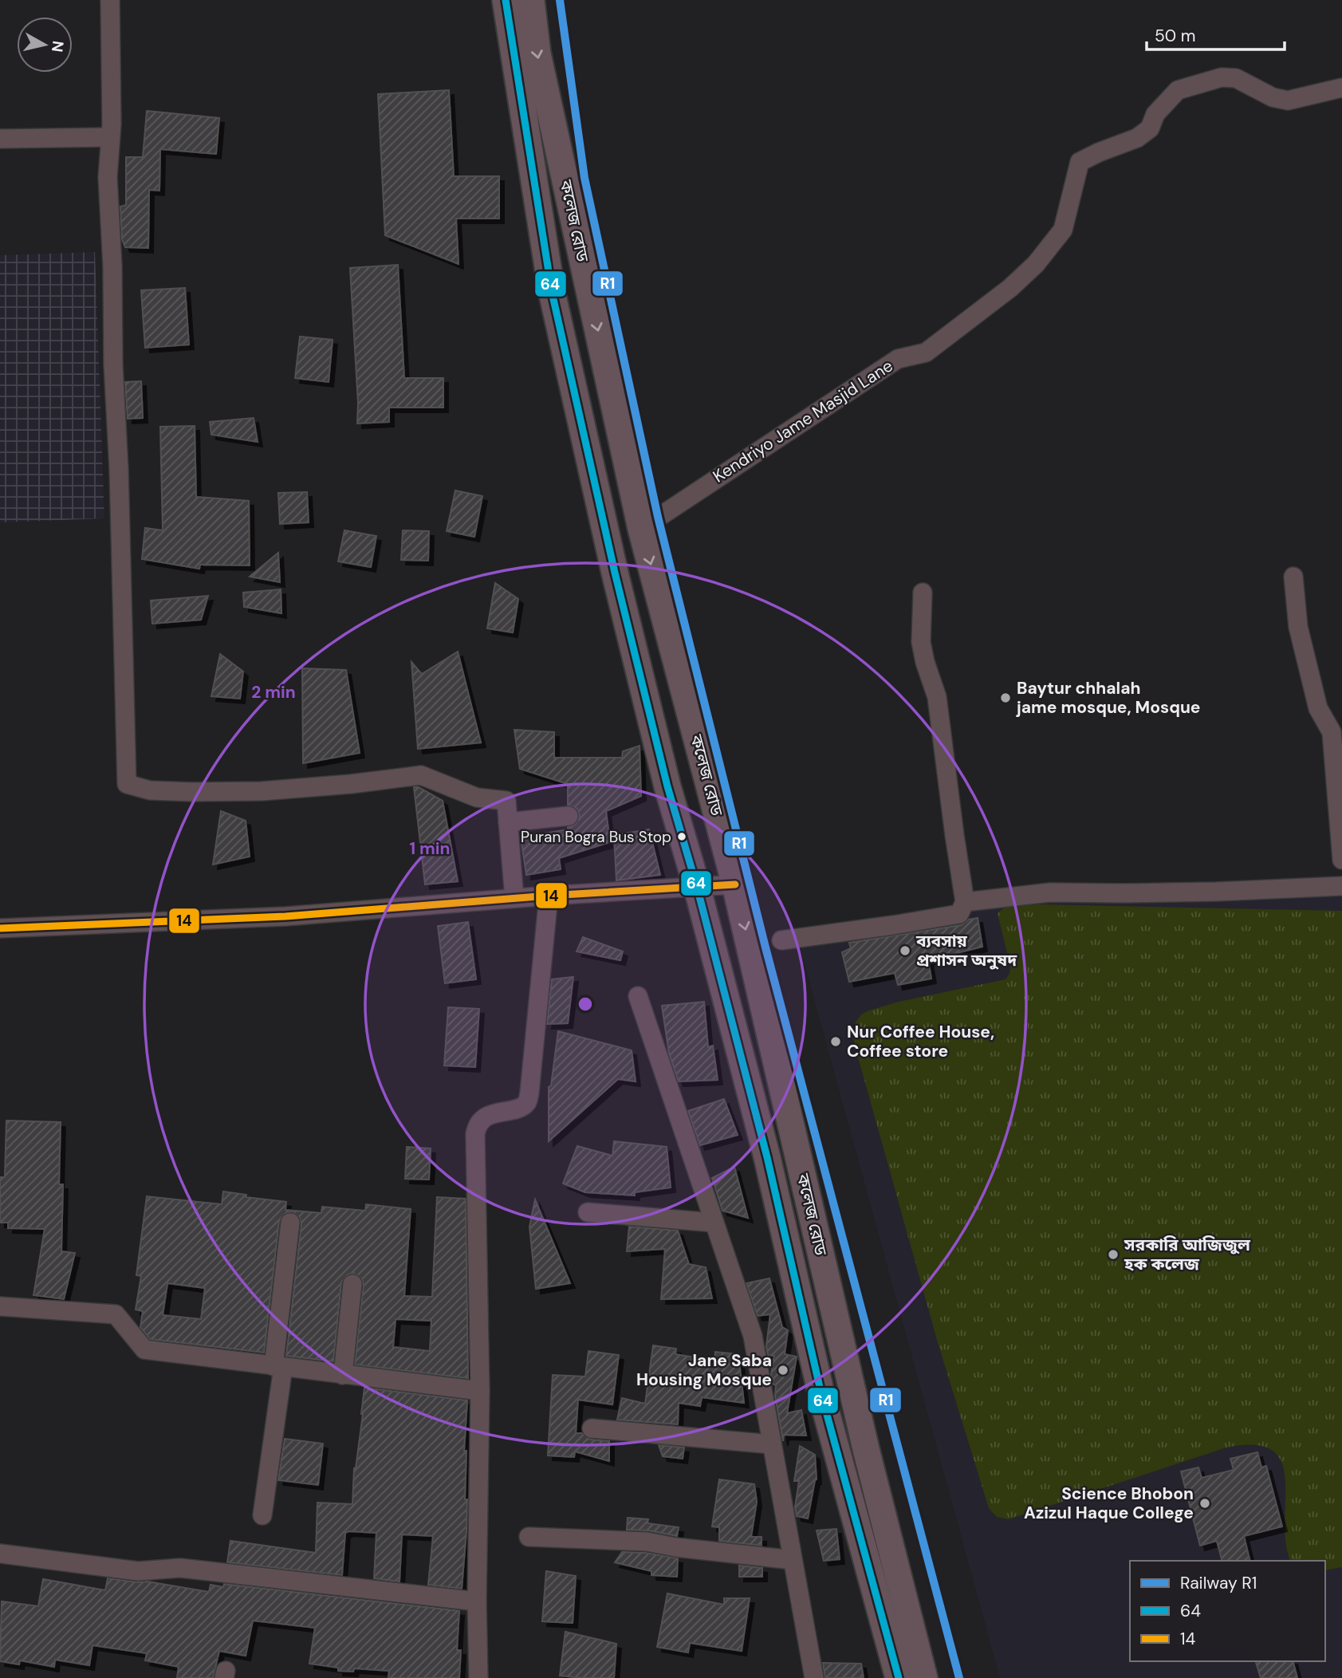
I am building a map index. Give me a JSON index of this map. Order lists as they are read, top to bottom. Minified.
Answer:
{"streets":{"highway":["কলেজ রোড"],"street":["Kendriyo Jame Masjid Lane"]},"crossings":[["কলেজ রোড","Kendriyo Jame Masjid Lane"]],"places":["Baytur chhalah jame mosque, Mosque","Puran Bogra Bus Stop","ব্যবসায় প্রশাসন অনুষদ","Nur Coffee House, Coffee store","সরকারি আজিজুল হক কলেজ","Jane Saba Housing Mosque","Science Bhobon Azizul Haque College"],"lines":["rail line R1","transit line 64","transit line 14"],"legend":["Railway R1","64","14"],"scale_bar":"50 m","north":"right","rings":["2 min","1 min"]}
